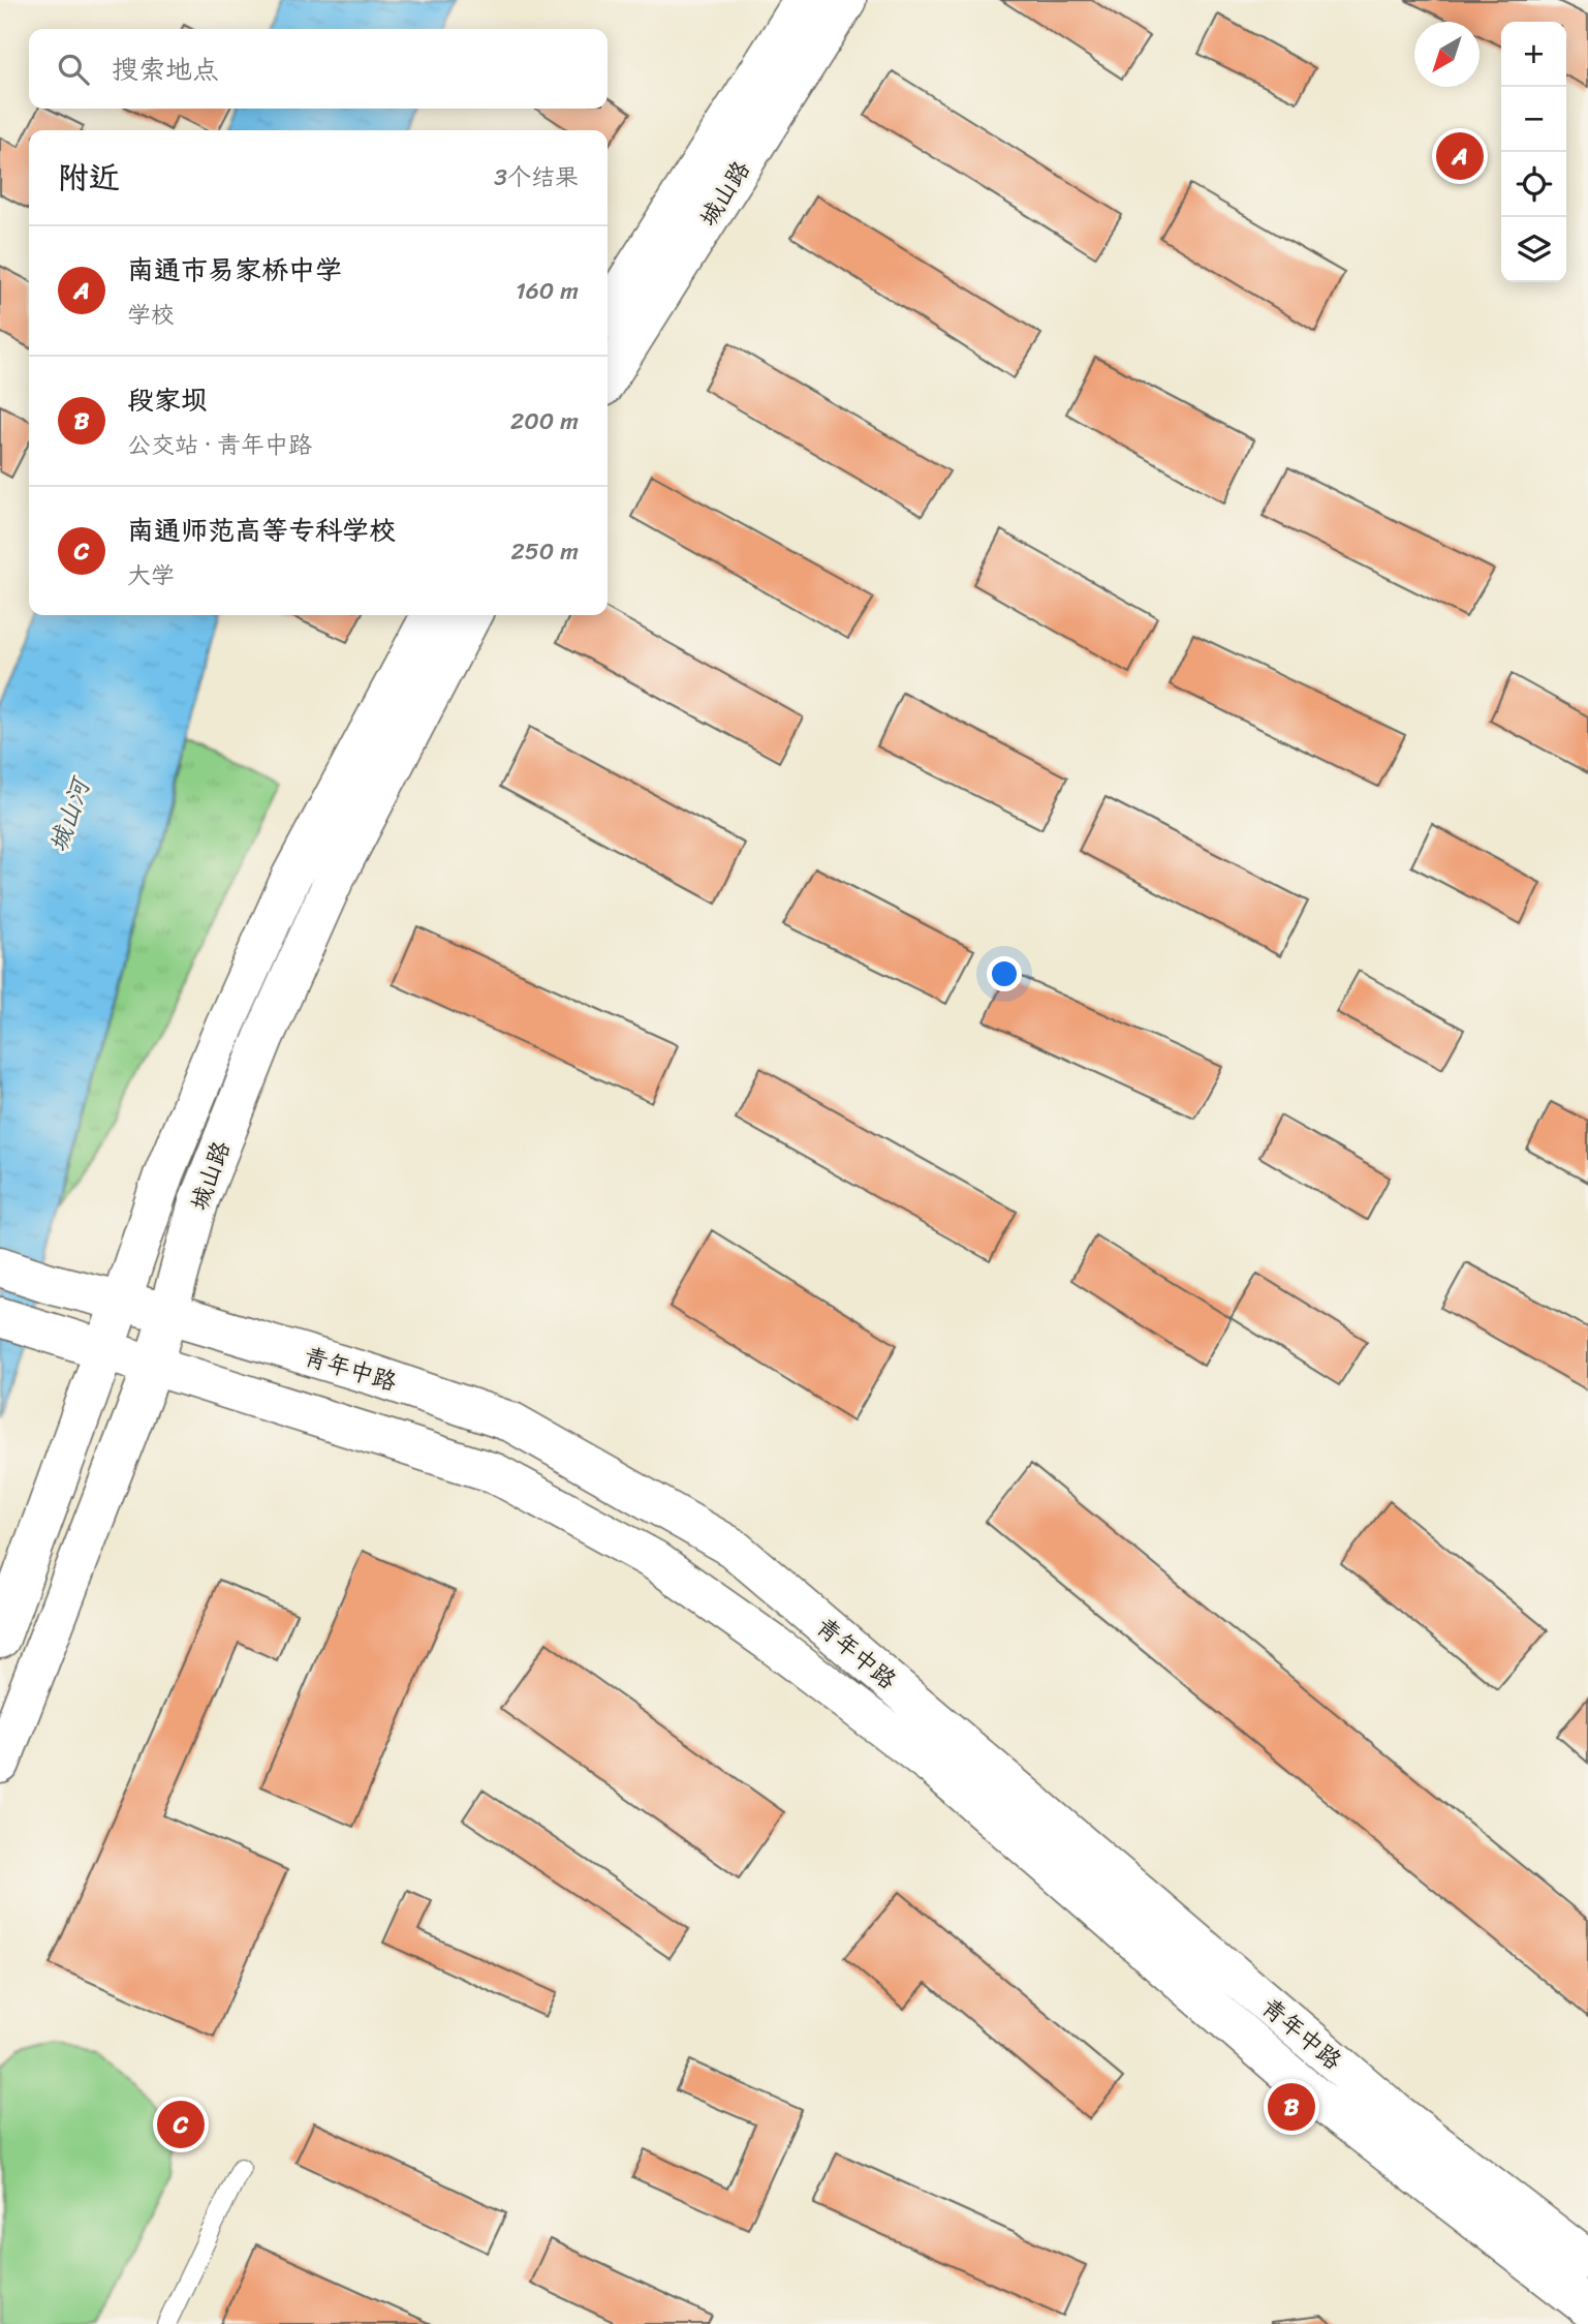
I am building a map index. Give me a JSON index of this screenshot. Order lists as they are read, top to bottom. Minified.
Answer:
{"streets":{"main road":["城山路","青年中路"]},"crossings":[["城山路","青年中路"]],"water":["城山河"],"north":"bottom left","page":{"map_buttons":["+","−"],"search":"搜索地点","pins":["A","B","C"],"heading":["附近","3个结果"],"list":[{"mark":"A","name":"南通市易家桥中学","note":"学校","value":"160 m"},{"mark":"B","name":"段家坝","note":"公交站 · 青年中路","value":"200 m"},{"mark":"C","name":"南通师范高等专科学校","note":"大学","value":"250 m"}]}}
